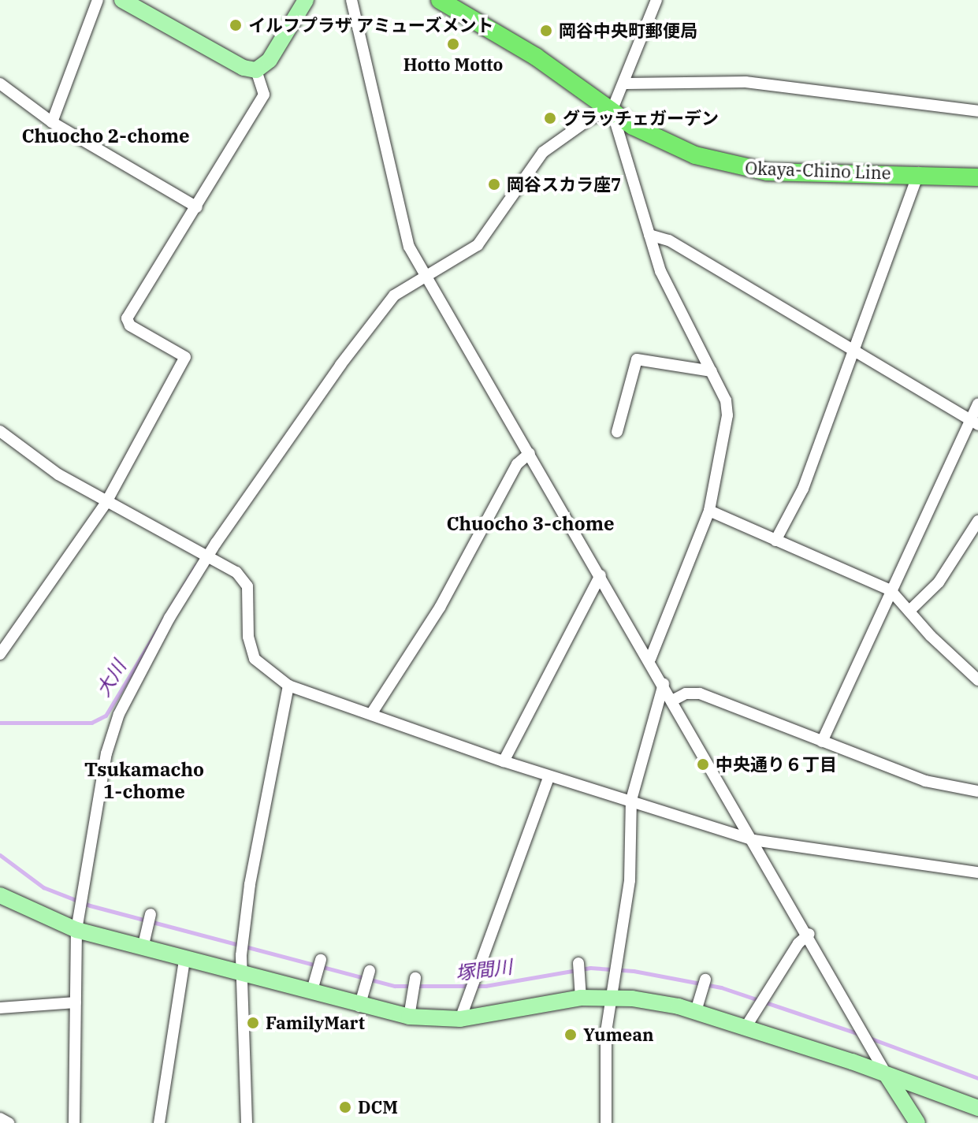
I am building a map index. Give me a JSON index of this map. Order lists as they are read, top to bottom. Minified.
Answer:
{"streets":{"main road":["Okaya-Chino Line"]},"districts":["Chuocho 2-chome","Chuocho 3-chome","Tsukamacho 1-chome"],"water":["大川","塚間川"],"places":["イルフプラザ アミューズメント","岡谷中央町郵便局","Hotto Motto","グラッチェガーデン","岡谷スカラ座7","中央通り６丁目","FamilyMart","Yumean","DCM"]}
